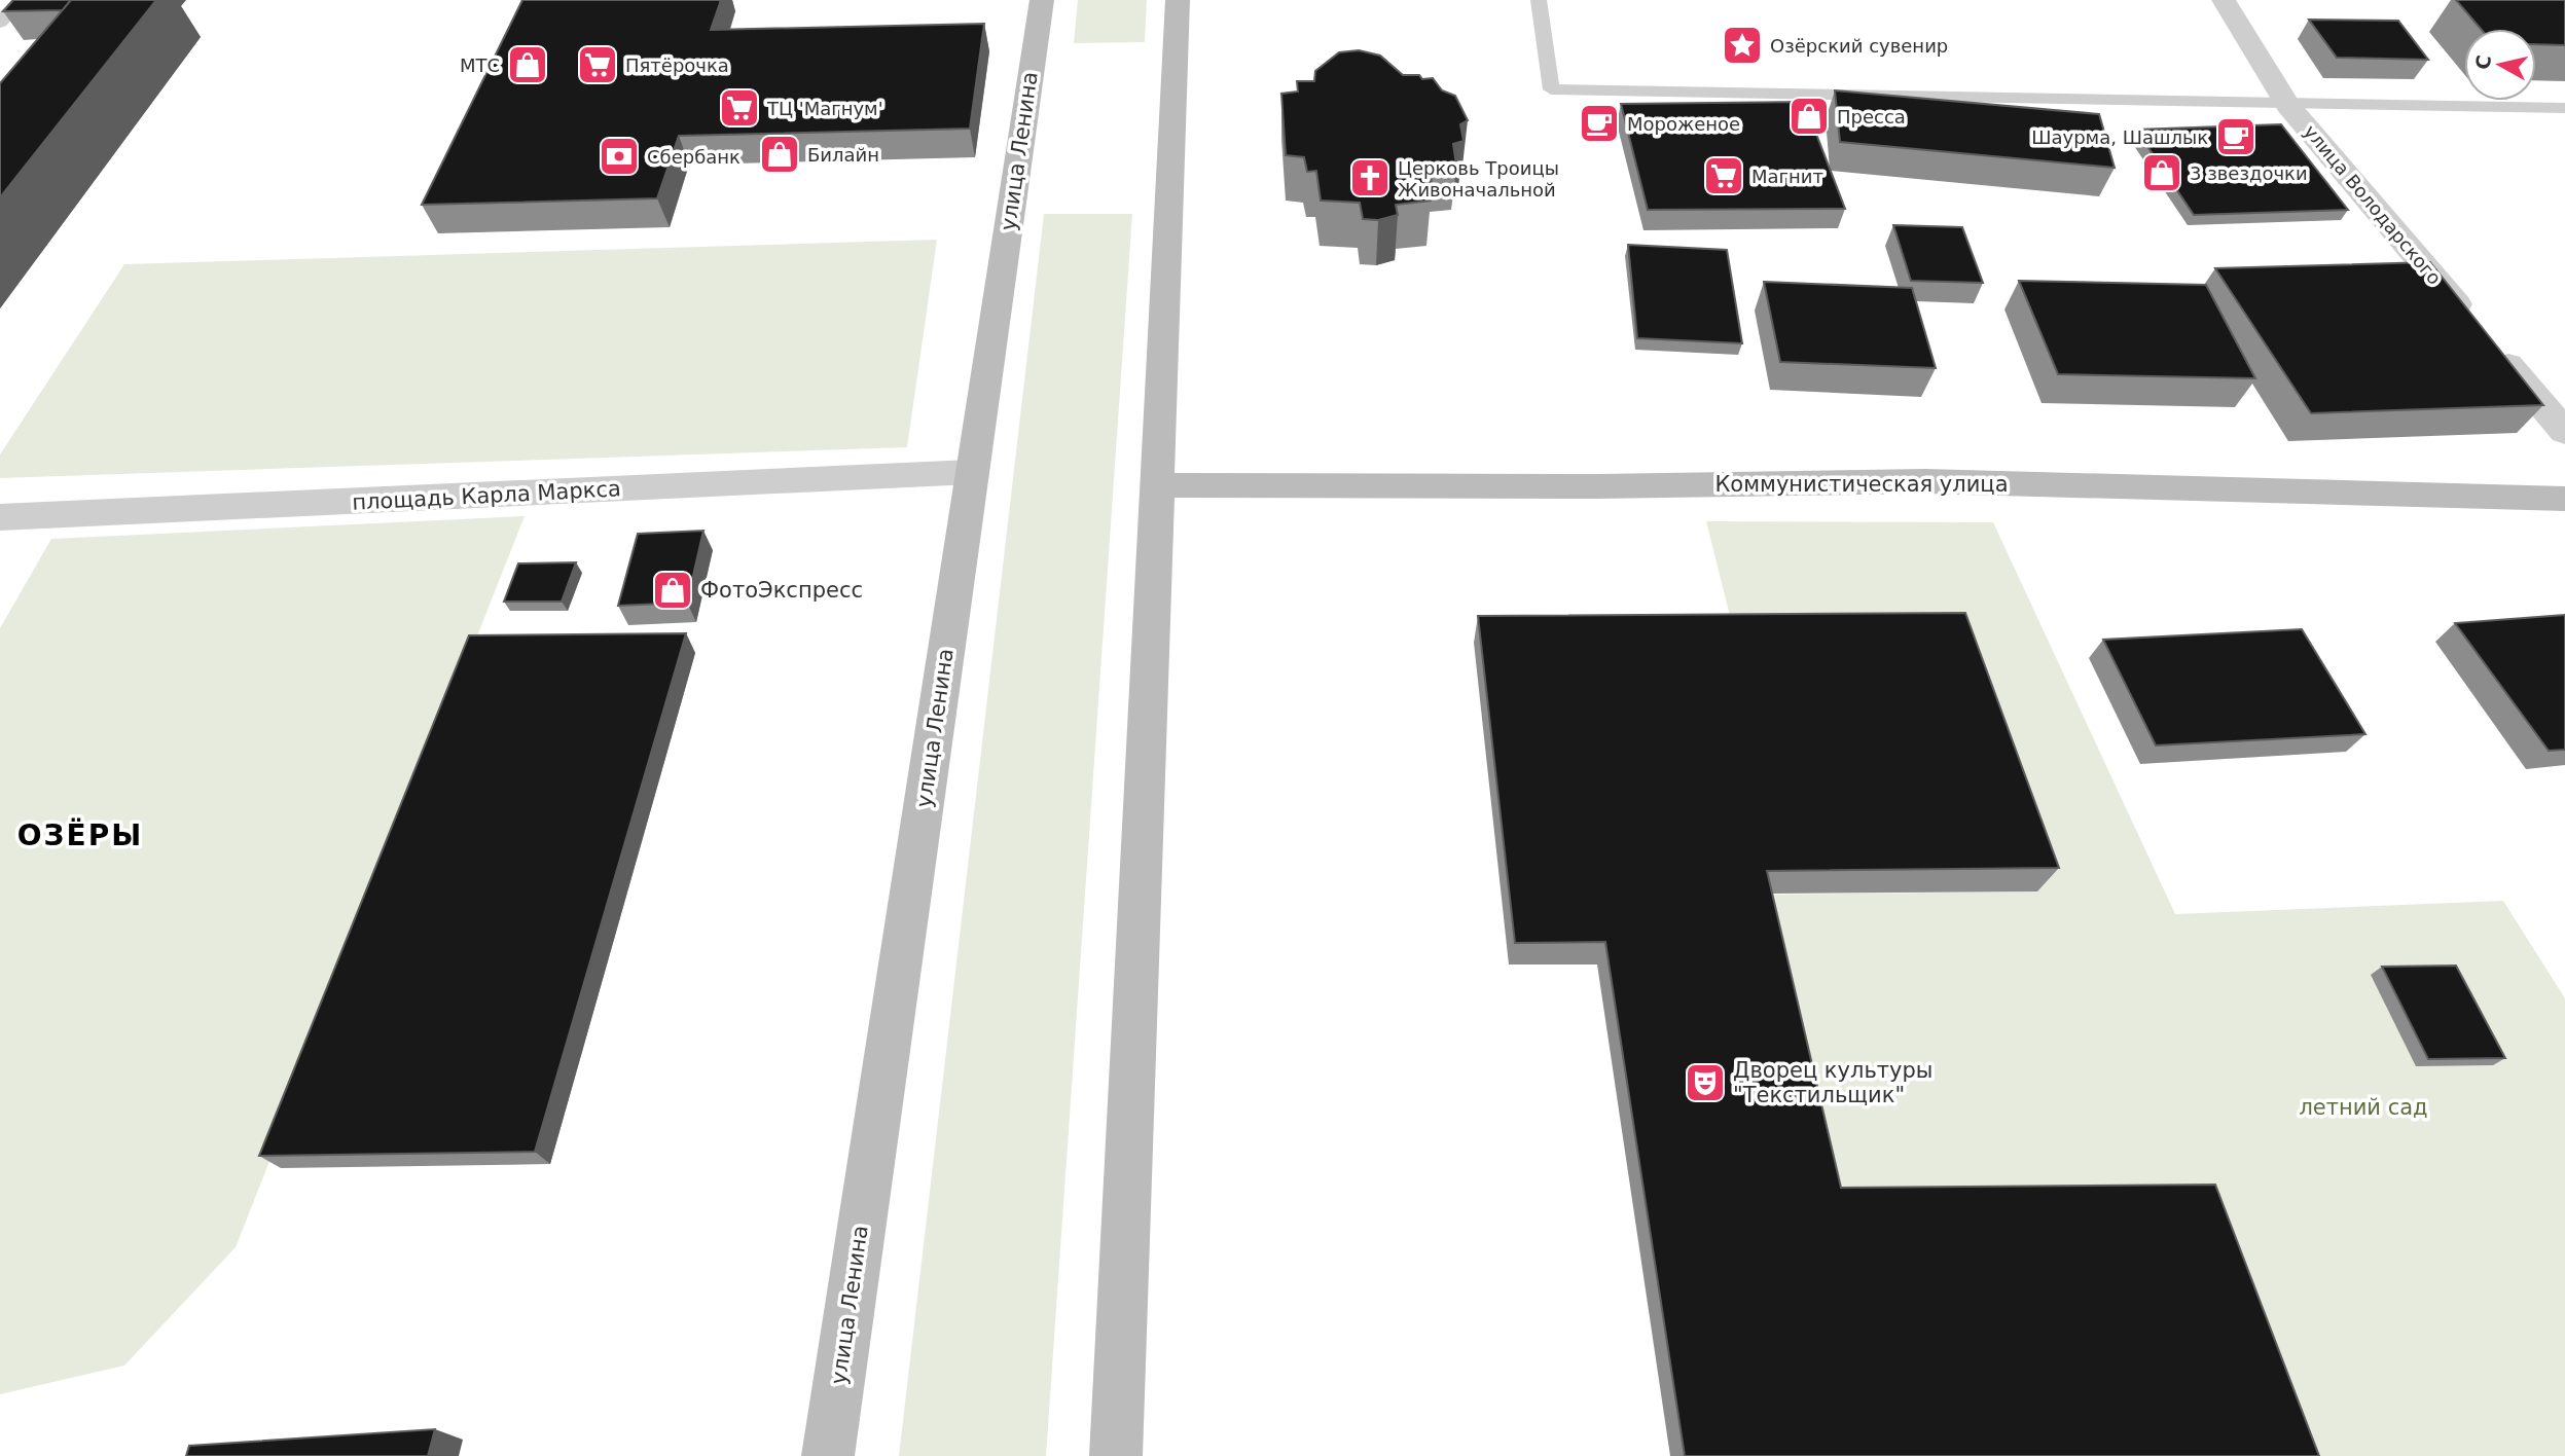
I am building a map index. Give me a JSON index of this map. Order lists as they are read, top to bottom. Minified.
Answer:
{"streets":{"main road":["улица Ленина","Коммунистическая улица"],"street":["улица Володарского","площадь Карла Маркса"]},"crossings":[["улица Ленина","площадь Карла Маркса"]],"districts":["ОЗЁРЫ"],"parks":["летний сад"],"places":{"place":["Озёрский сувенир"],"shop":["МТС","Пресса","Билайн","3 звездочки","ФотоЭкспресс"],"supermarket":["Пятёрочка","ТЦ 'Магнум'","Магнит"],"cafe":["Мороженое","Шаурма, Шашлык"],"bank":["Сбербанк"],"church":["Церковь Троицы Живоначальной"],"theatre":["Дворец культуры \"Текстильщик\""]},"north":"left"}
